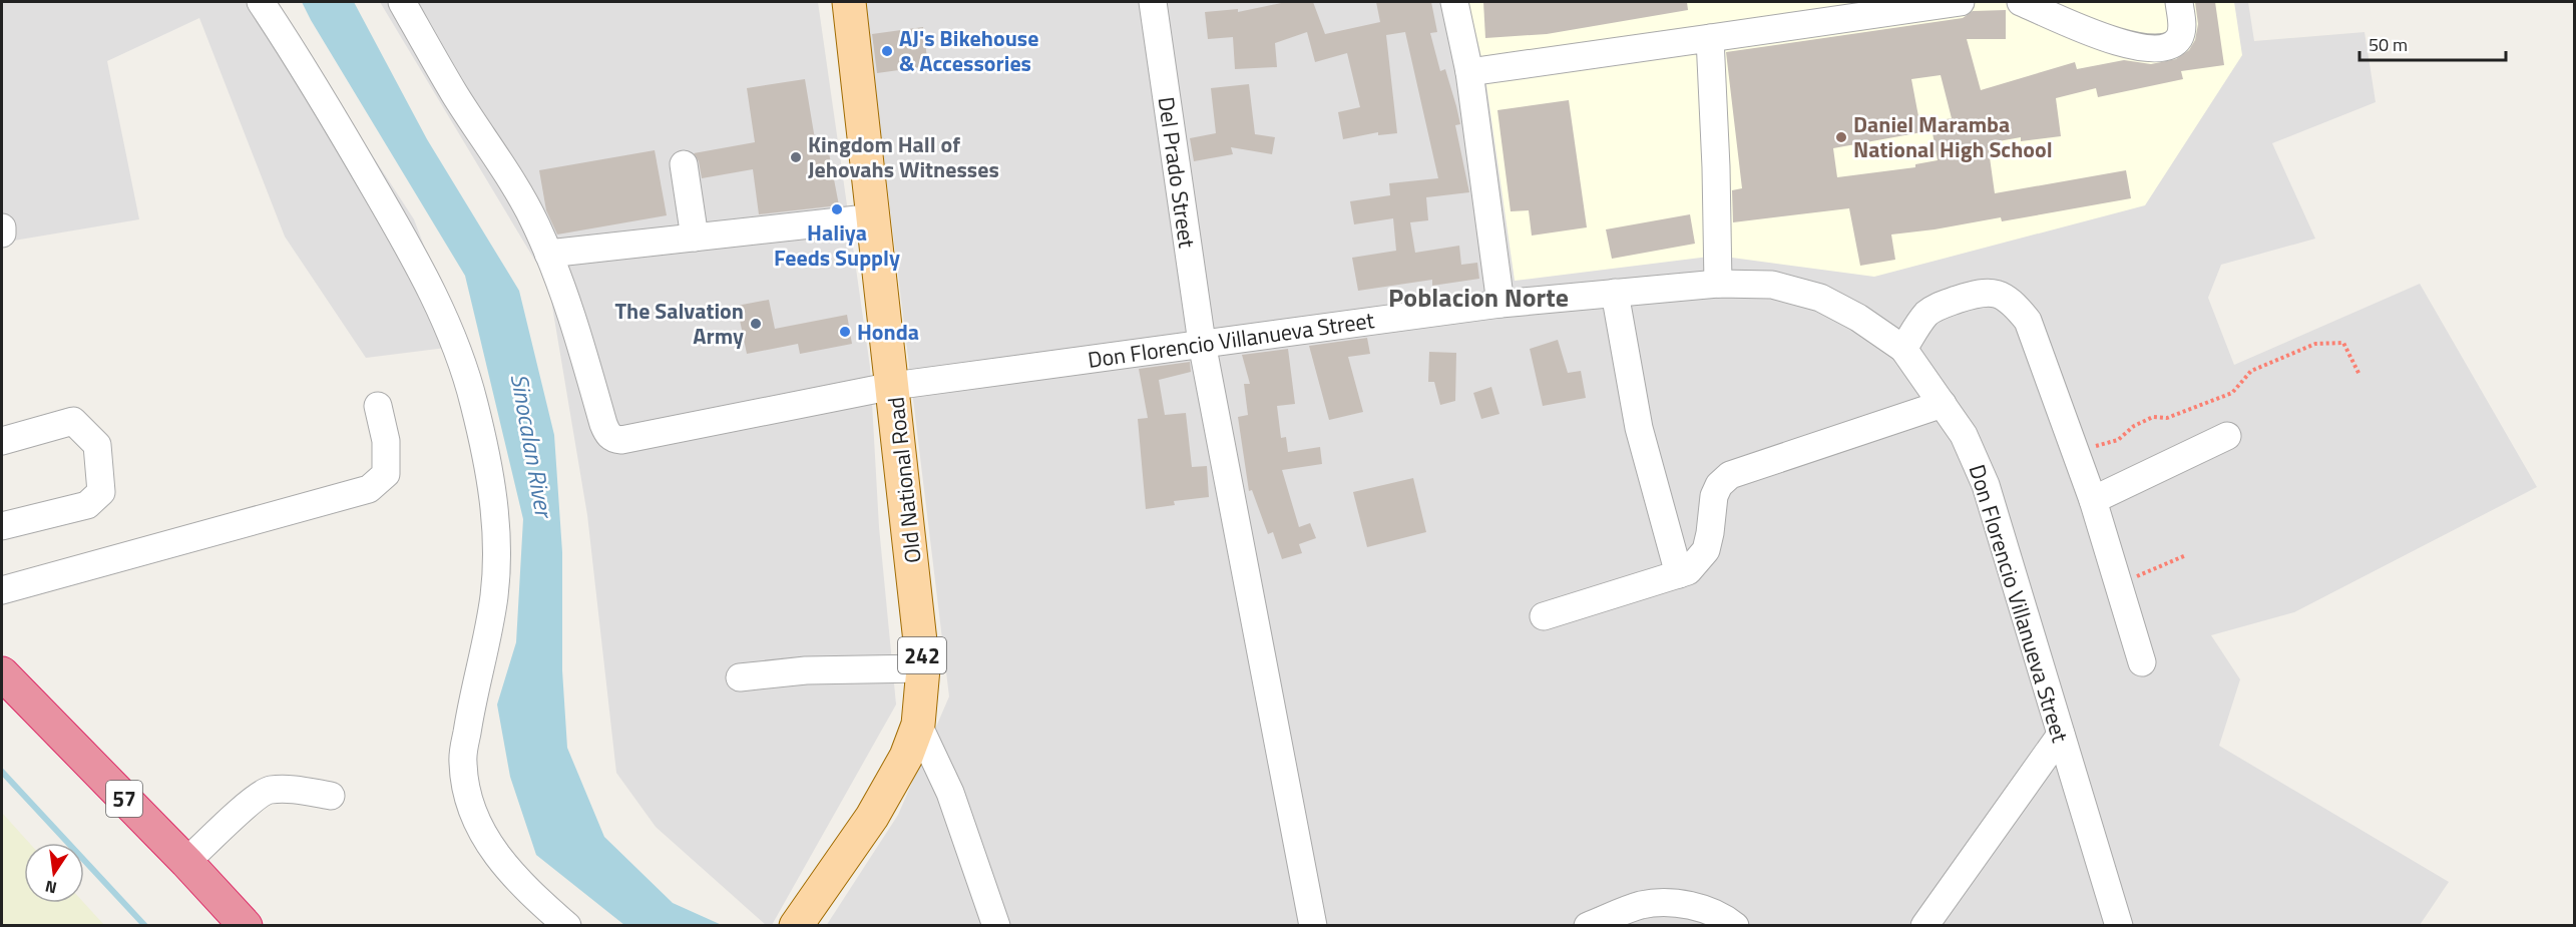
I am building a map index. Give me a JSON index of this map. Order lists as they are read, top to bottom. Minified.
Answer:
{"streets":{"highway":["57"],"main road":["Old National Road","242"],"street":["Del Prado Street","Don Florencio Villanueva Street"]},"crossings":[["Del Prado Street","Don Florencio Villanueva Street"],["Don Florencio Villanueva Street","Old National Road"]],"districts":["Poblacion Norte"],"water":["Sinocalan River"],"places":["AJ's Bikehouse & Accessories","Daniel Maramba National High School","Kingdom Hall of Jehovahs Witnesses","Haliya Feeds Supply","The Salvation Army","Honda"],"scale_bar":"50 m","north":"bottom"}
